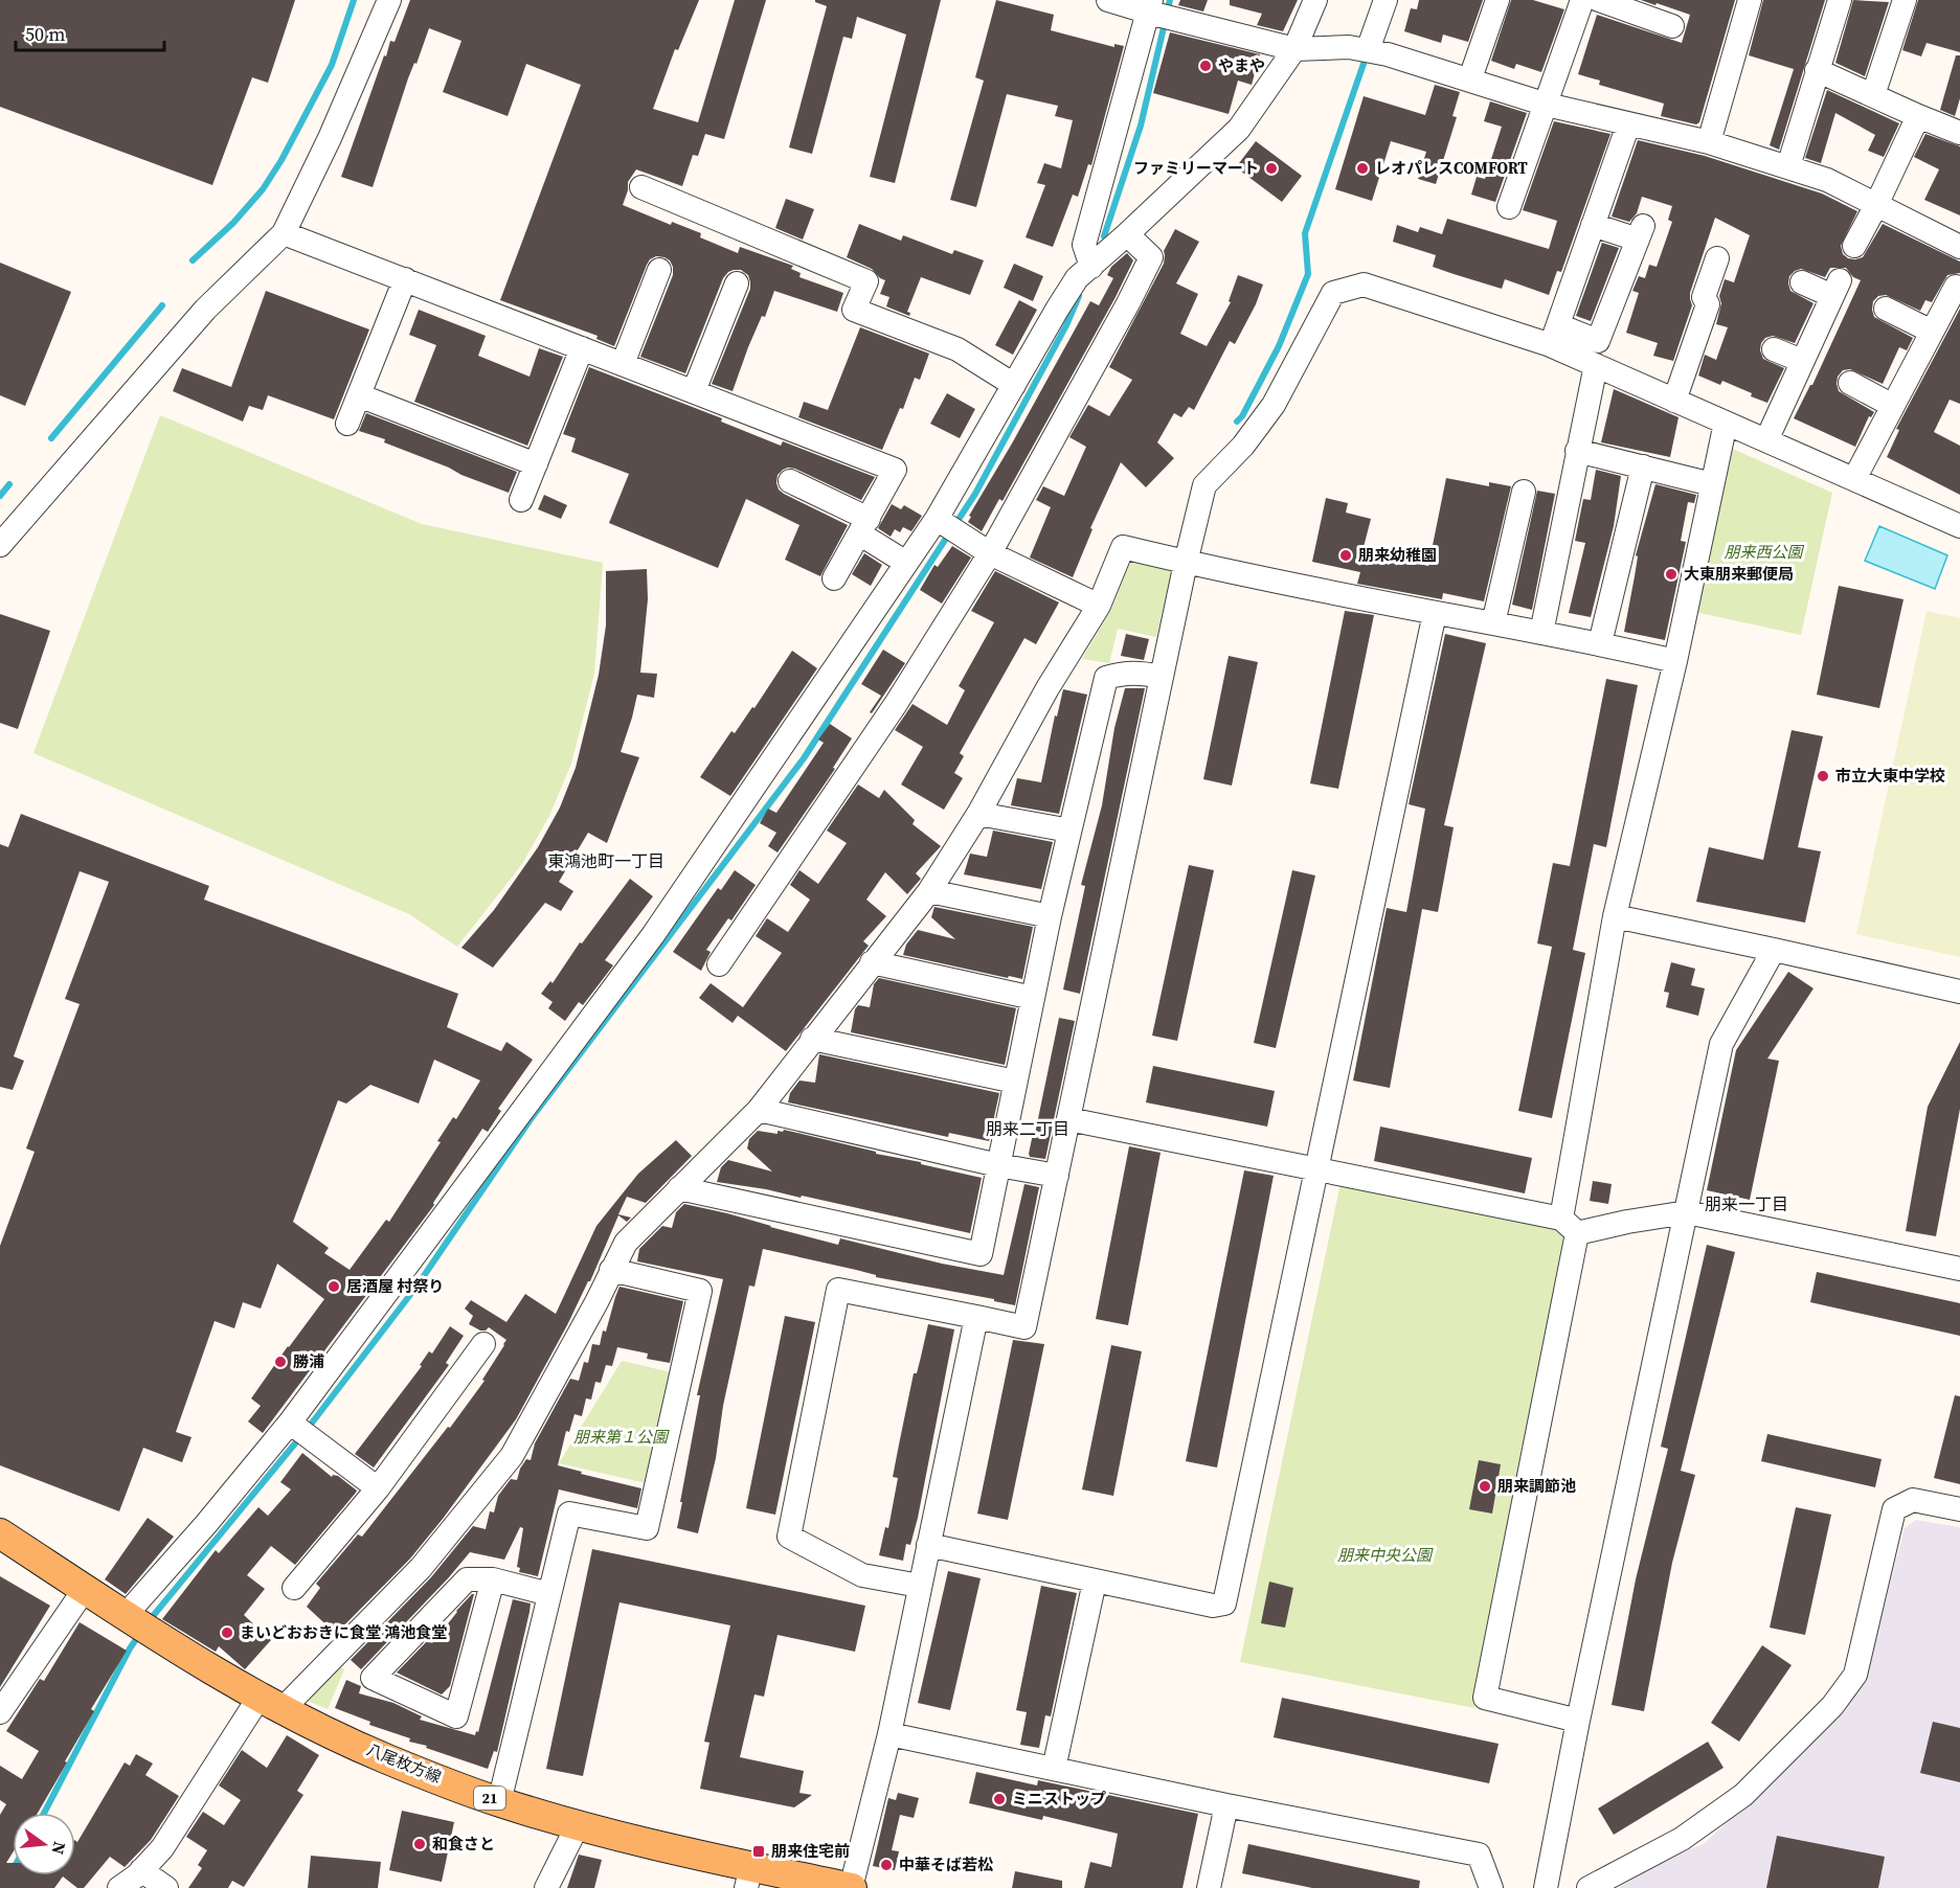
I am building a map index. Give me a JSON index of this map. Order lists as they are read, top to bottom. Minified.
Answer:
{"streets":{"main road":["八尾枚方線","21"]},"districts":["東鴻池町一丁目","朋来二丁目","朋来一丁目"],"parks":["朋来西公園","朋来第１公園","朋来中央公園"],"places":{"other":["やまや","ファミリーマート","レオパレスCOMFORT","朋来幼稚園","大東朋来郵便局","市立大東中学校","居酒屋 村祭り","勝浦","朋来調節池","まいどおおきに食堂 鴻池食堂","ミニストップ","和食さと","中華そば若松"],"transit":["朋来住宅前"]},"scale_bar":"50 m","north":"right"}
